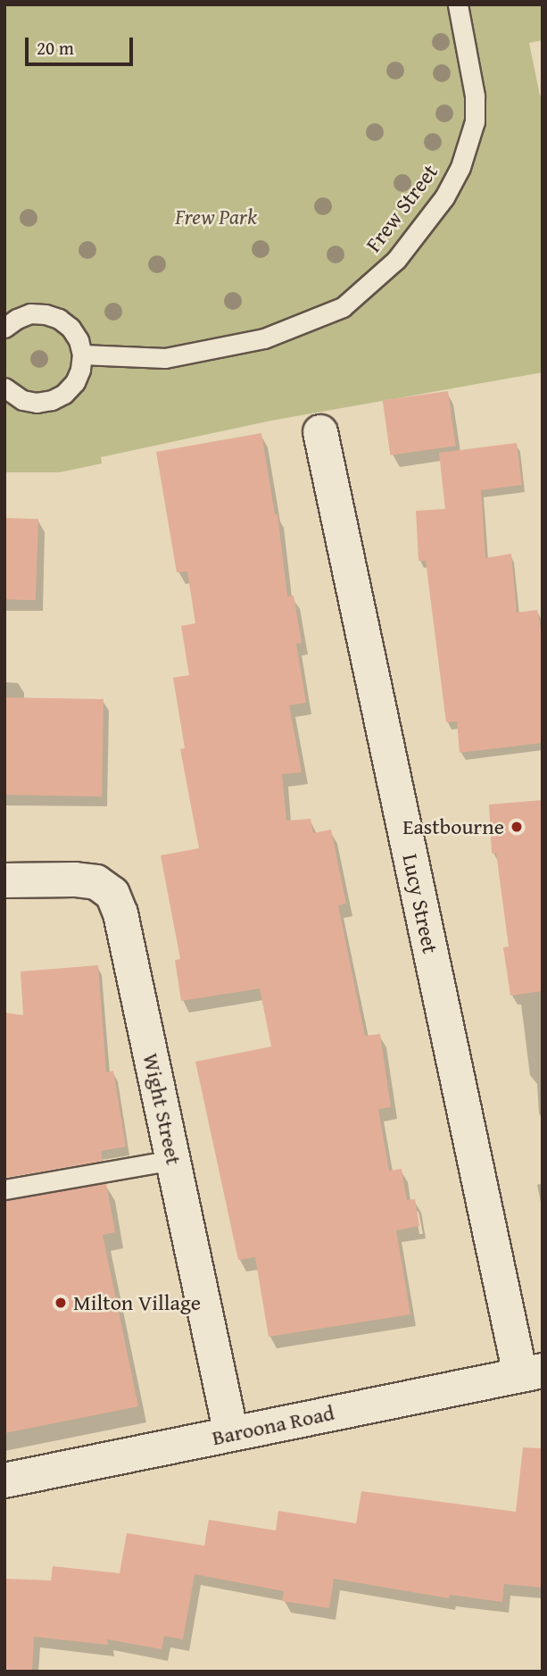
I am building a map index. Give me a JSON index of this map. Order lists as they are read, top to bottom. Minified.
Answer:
{"streets":{"street":["Lucy Street","Wight Street","Baroona Road"],"lane":["Frew Street"]},"crossings":[["Lucy Street","Baroona Road"],["Wight Street","Baroona Road"]],"parks":["Frew Park"],"places":["Eastbourne","Milton Village"],"scale_bar":"20 m"}
